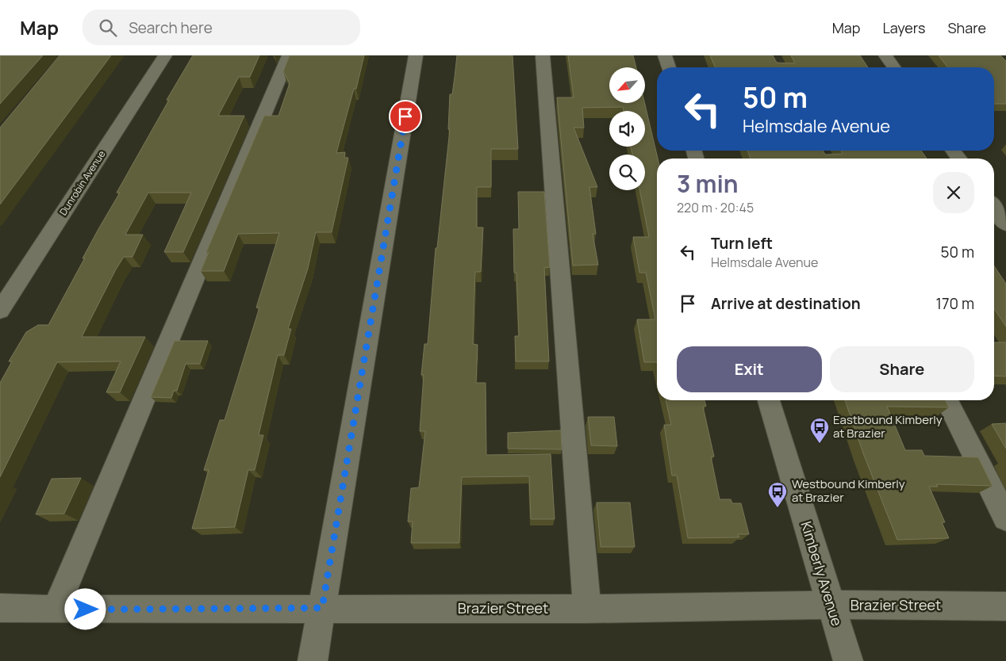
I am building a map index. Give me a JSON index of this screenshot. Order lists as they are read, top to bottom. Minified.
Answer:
{"streets":{"street":["Dunrobin Avenue","Kimberly Avenue","Brazier Street"]},"crossings":[["Kimberly Avenue","Brazier Street"]],"places":{"bus stop":["Eastbound Kimberly at Brazier","Westbound Kimberly at Brazier"]},"north":"bottom left","page":{"header":"Map","search":"Search here","nav":["Map","Layers","Share"],"turn":["50 m","Helmsdale Avenue"],"heading":["3 min","220 m · 20:45"],"list":[{"name":"Turn left","note":"Helmsdale Avenue","value":"50 m"},{"name":"Arrive at destination","value":"170 m"}],"buttons":["Exit","Share"]}}
